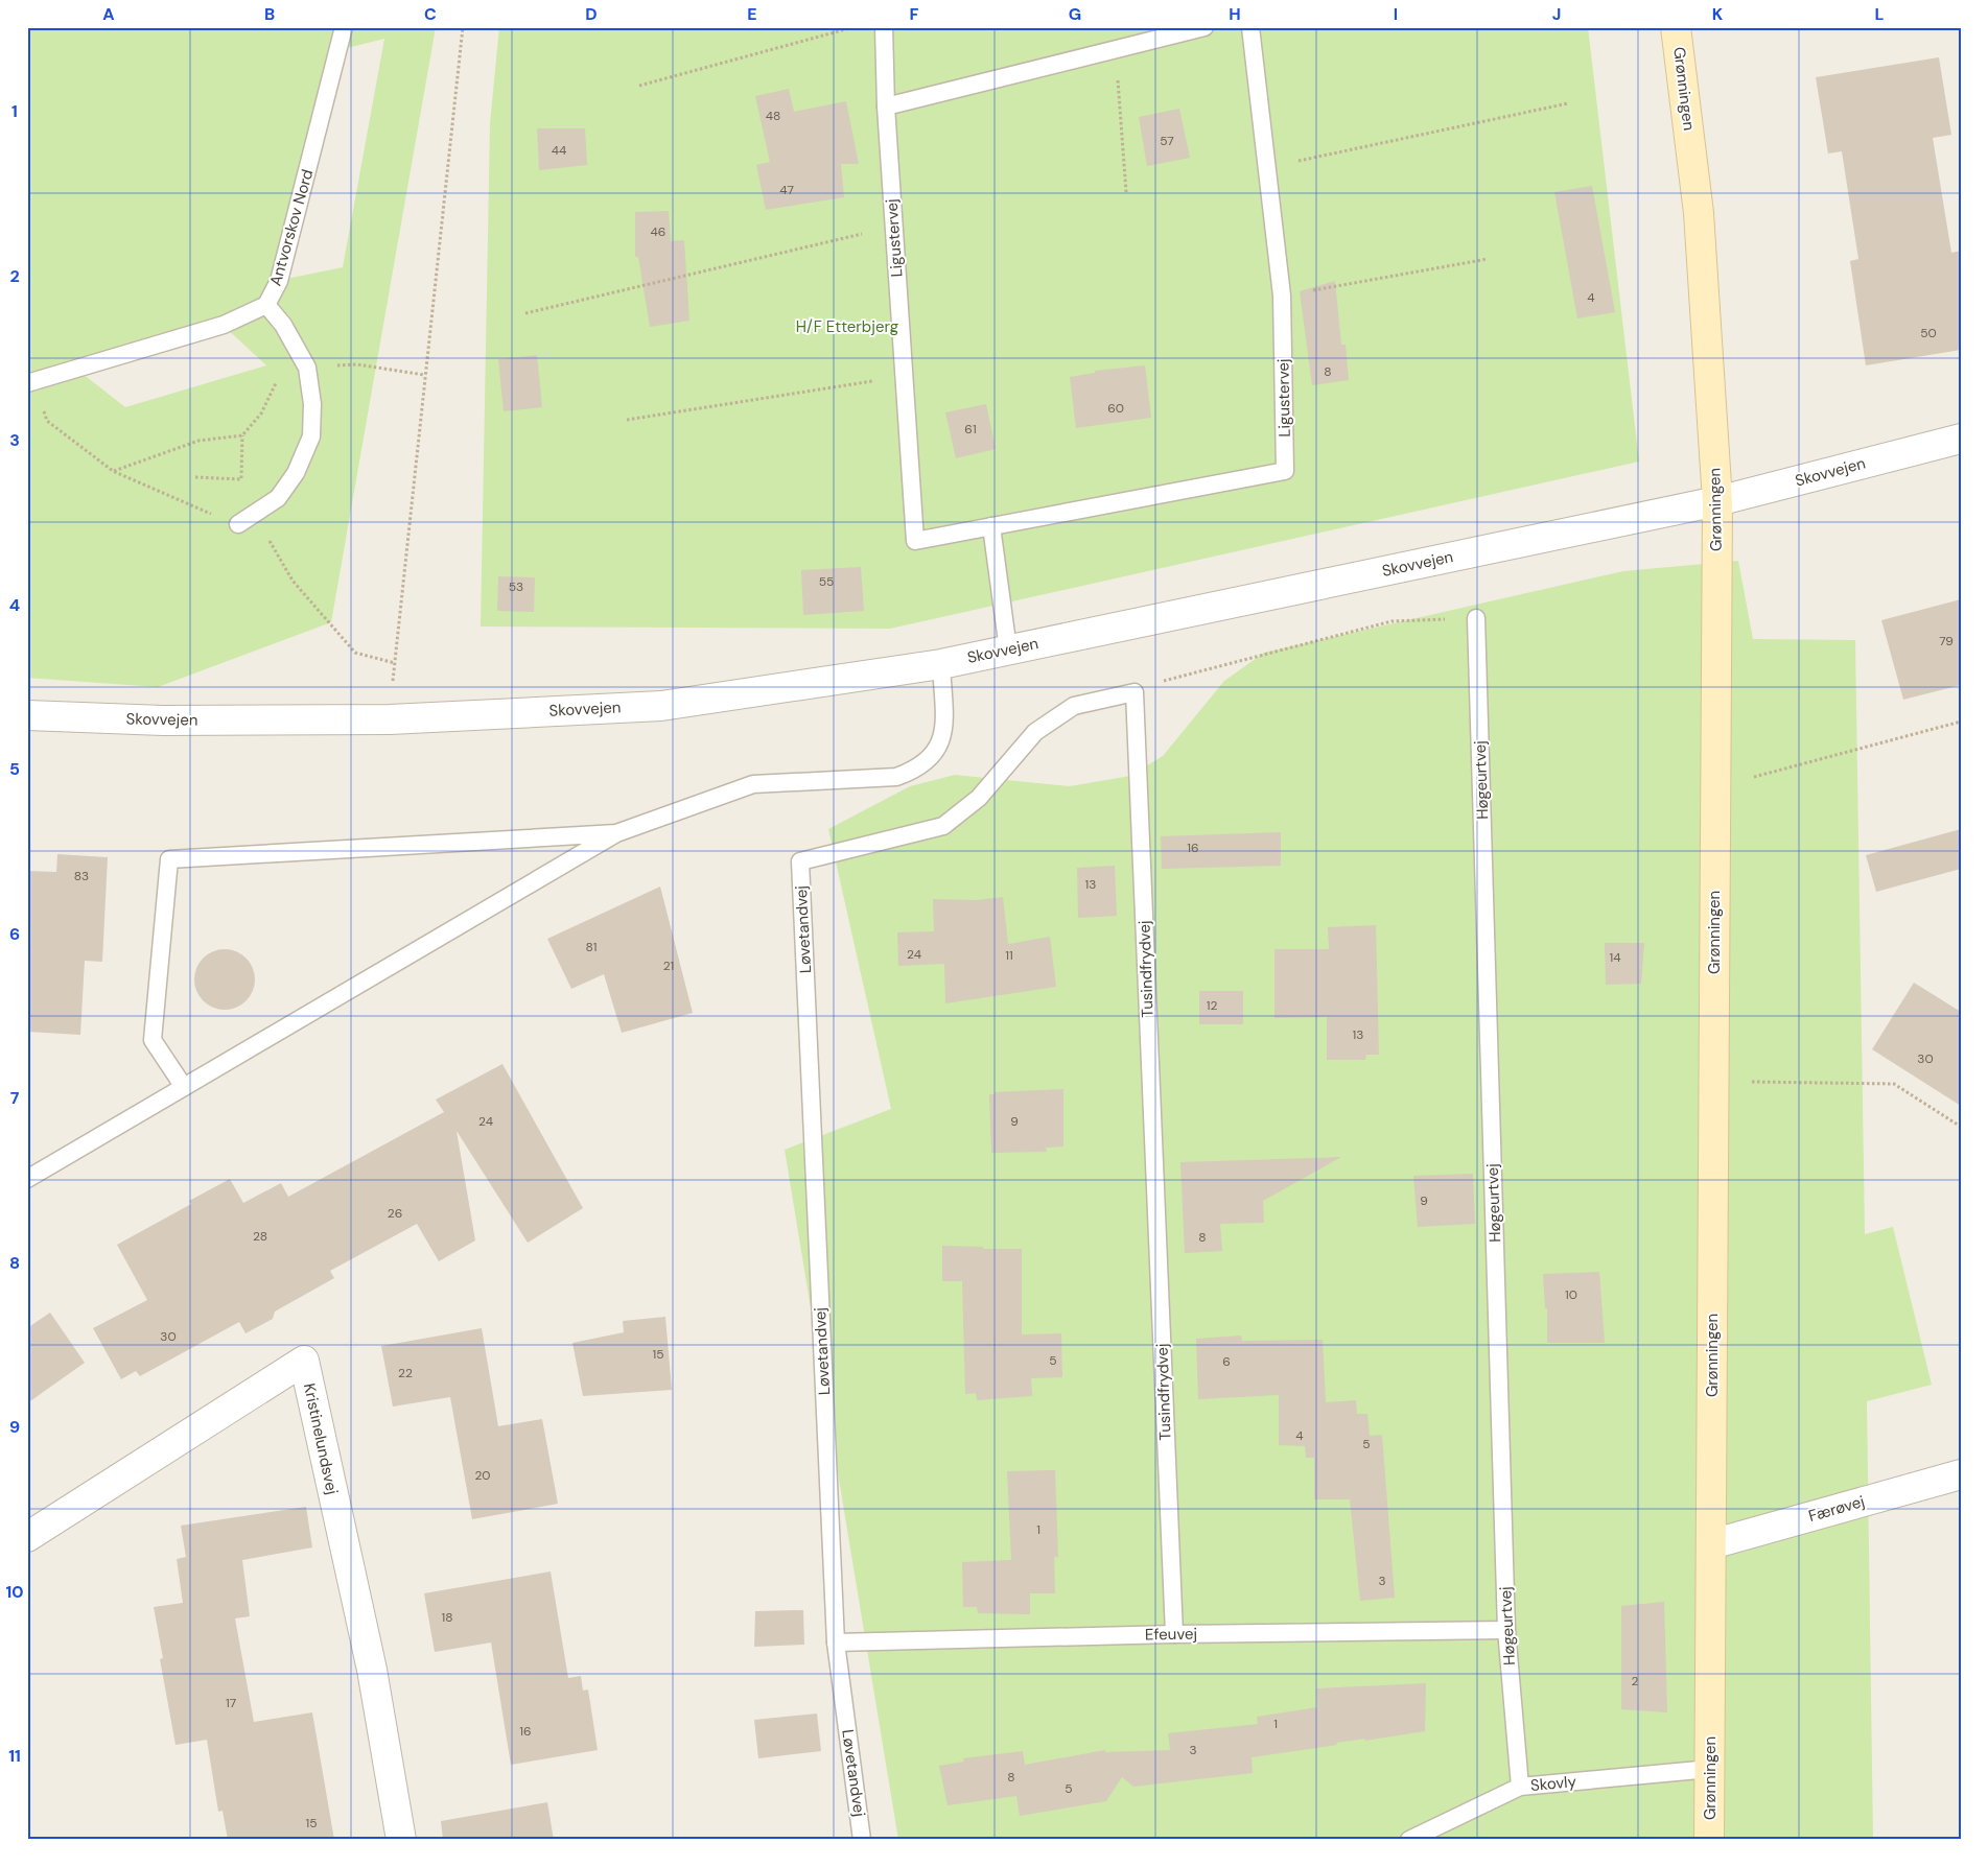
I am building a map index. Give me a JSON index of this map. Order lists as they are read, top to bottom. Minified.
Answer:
{"streets":{"main road":["Grønningen"],"street":["Skovvejen","Kristinelundsvej","Færøvej"],"lane":["Antvorskov Nord","Ligustervej","Høgeurtvej","Løvetandvej","Tusindfrydvej","Efeuvej","Skovly"]},"crossings":[["Grønningen","Skovvejen"],["Grønningen","Færøvej"],["Grønningen","Skovly"],["Høgeurtvej","Efeuvej"],["Høgeurtvej","Skovly"],["Løvetandvej","Tusindfrydvej"],["Løvetandvej","Efeuvej"],["Tusindfrydvej","Efeuvej"]],"parks":["H/F Etterbjerg"],"house_numbers":["48","57","44","47","46","4","50","8","60","61","55","53","79","16","83","13","81","24","11","14","21","12","13","30","24","9","9","26","28","8","10","30","15","5","6","22","4","5","20","1","3","18","2","17","1","16","3","8","5","15"],"grid":{"columns":["A","B","C","D","E","F","G","H","I","J","K","L"],"rows":["1","2","3","4","5","6","7","8","9","10","11"]}}
